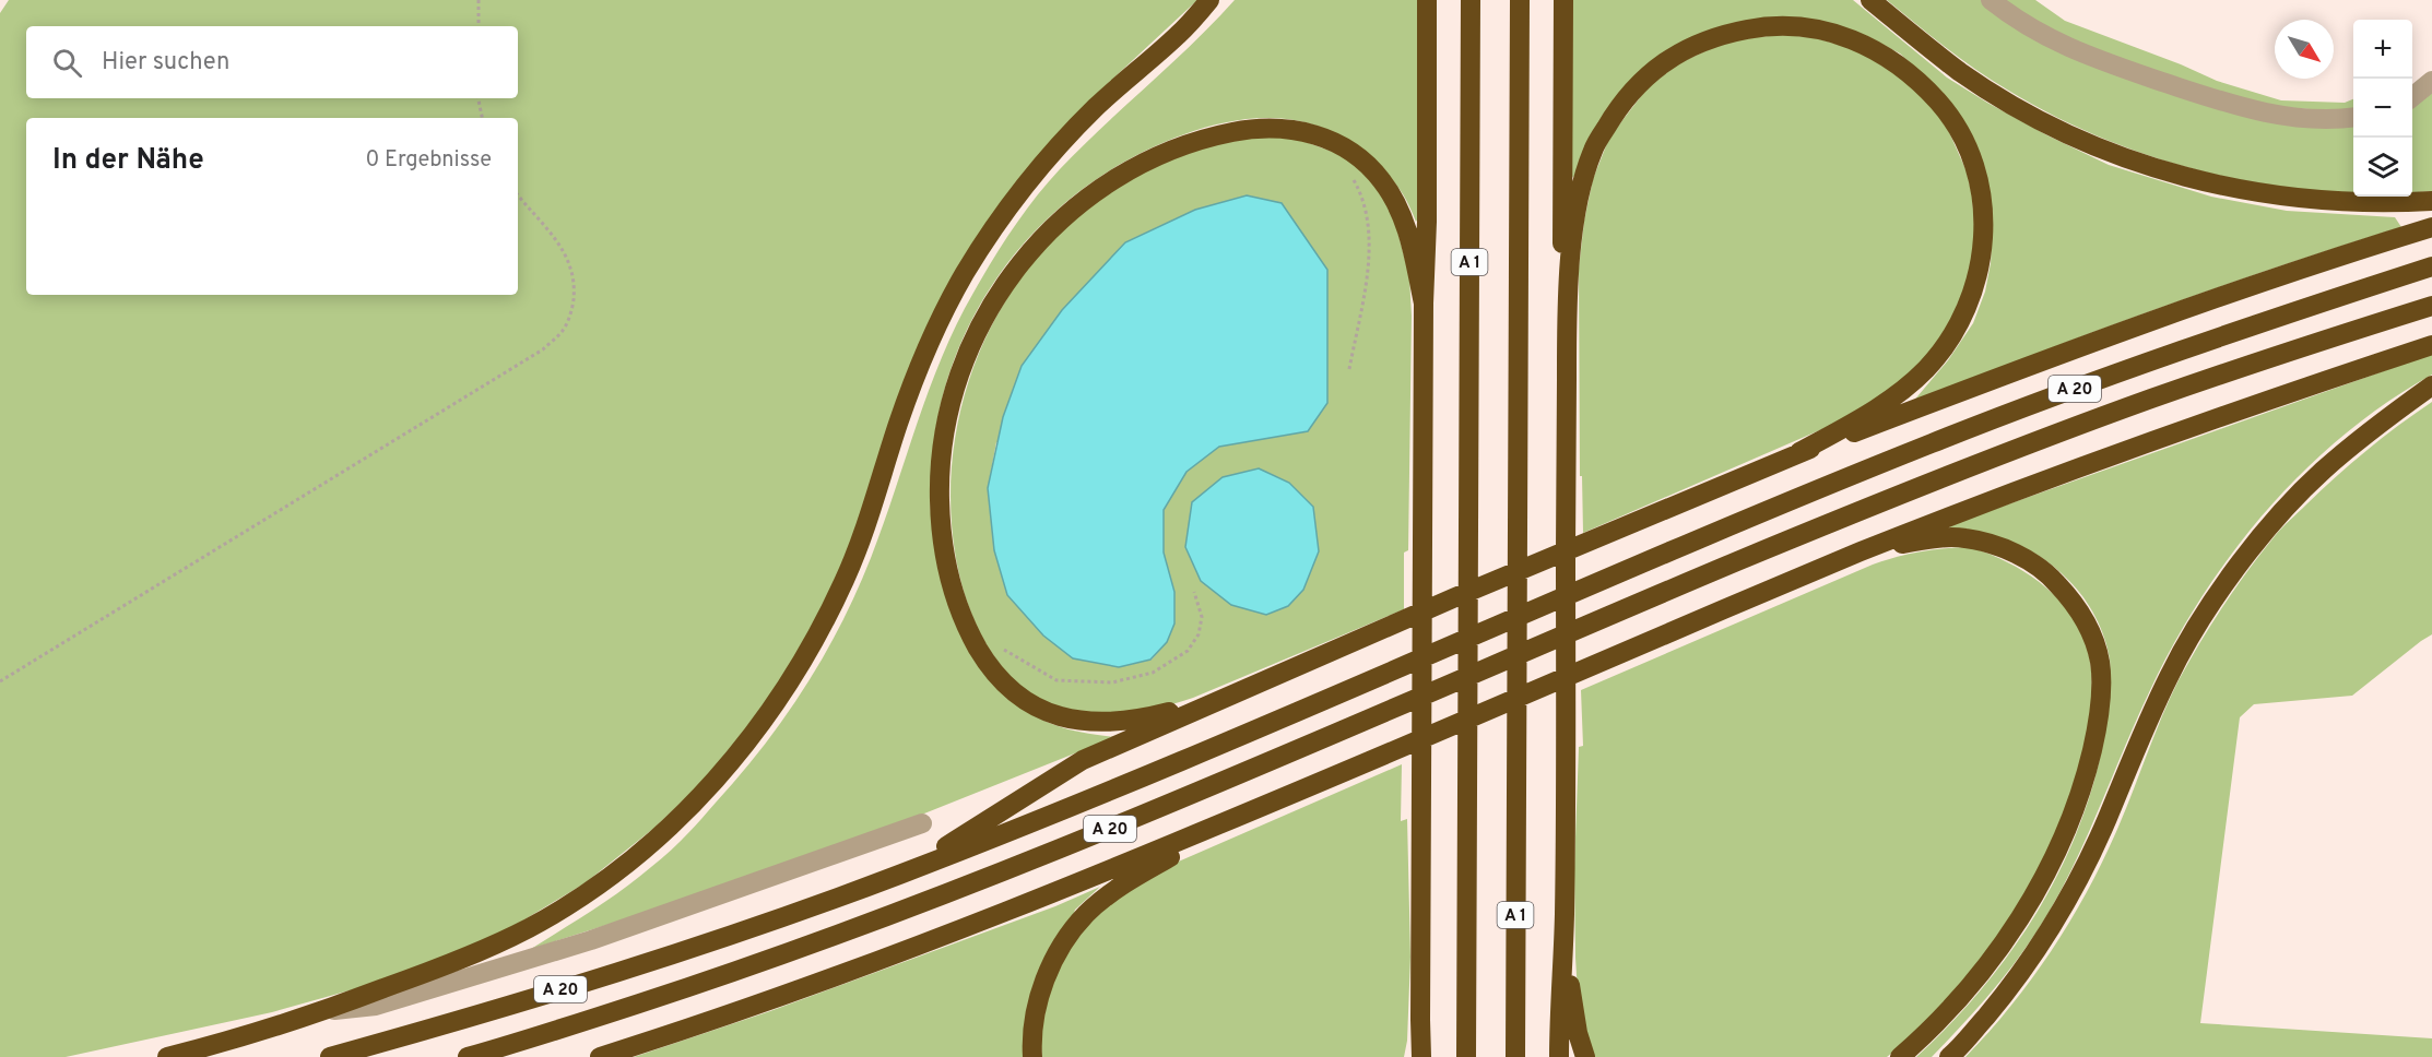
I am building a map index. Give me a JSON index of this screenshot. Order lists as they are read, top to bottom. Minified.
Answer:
{"streets":{"highway":["A 1","A 20"]},"north":"bottom right","page":{"map_buttons":["+","−"],"search":"Hier suchen","heading":["In der Nähe","0 Ergebnisse"]}}
